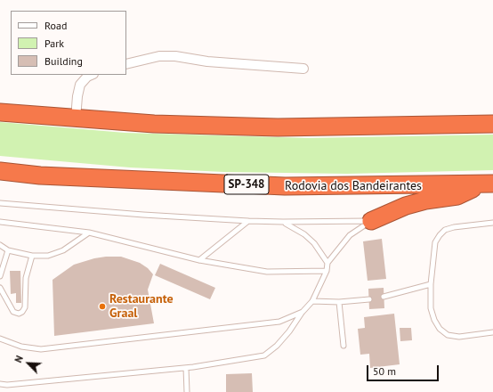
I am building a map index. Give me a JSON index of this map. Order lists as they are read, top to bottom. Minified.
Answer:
{"streets":{"highway":["SP-348","Rodovia dos Bandeirantes"]},"places":["Restaurante Graal"],"legend":["Road","Park","Building"],"scale_bar":"50 m","north":"top left"}
